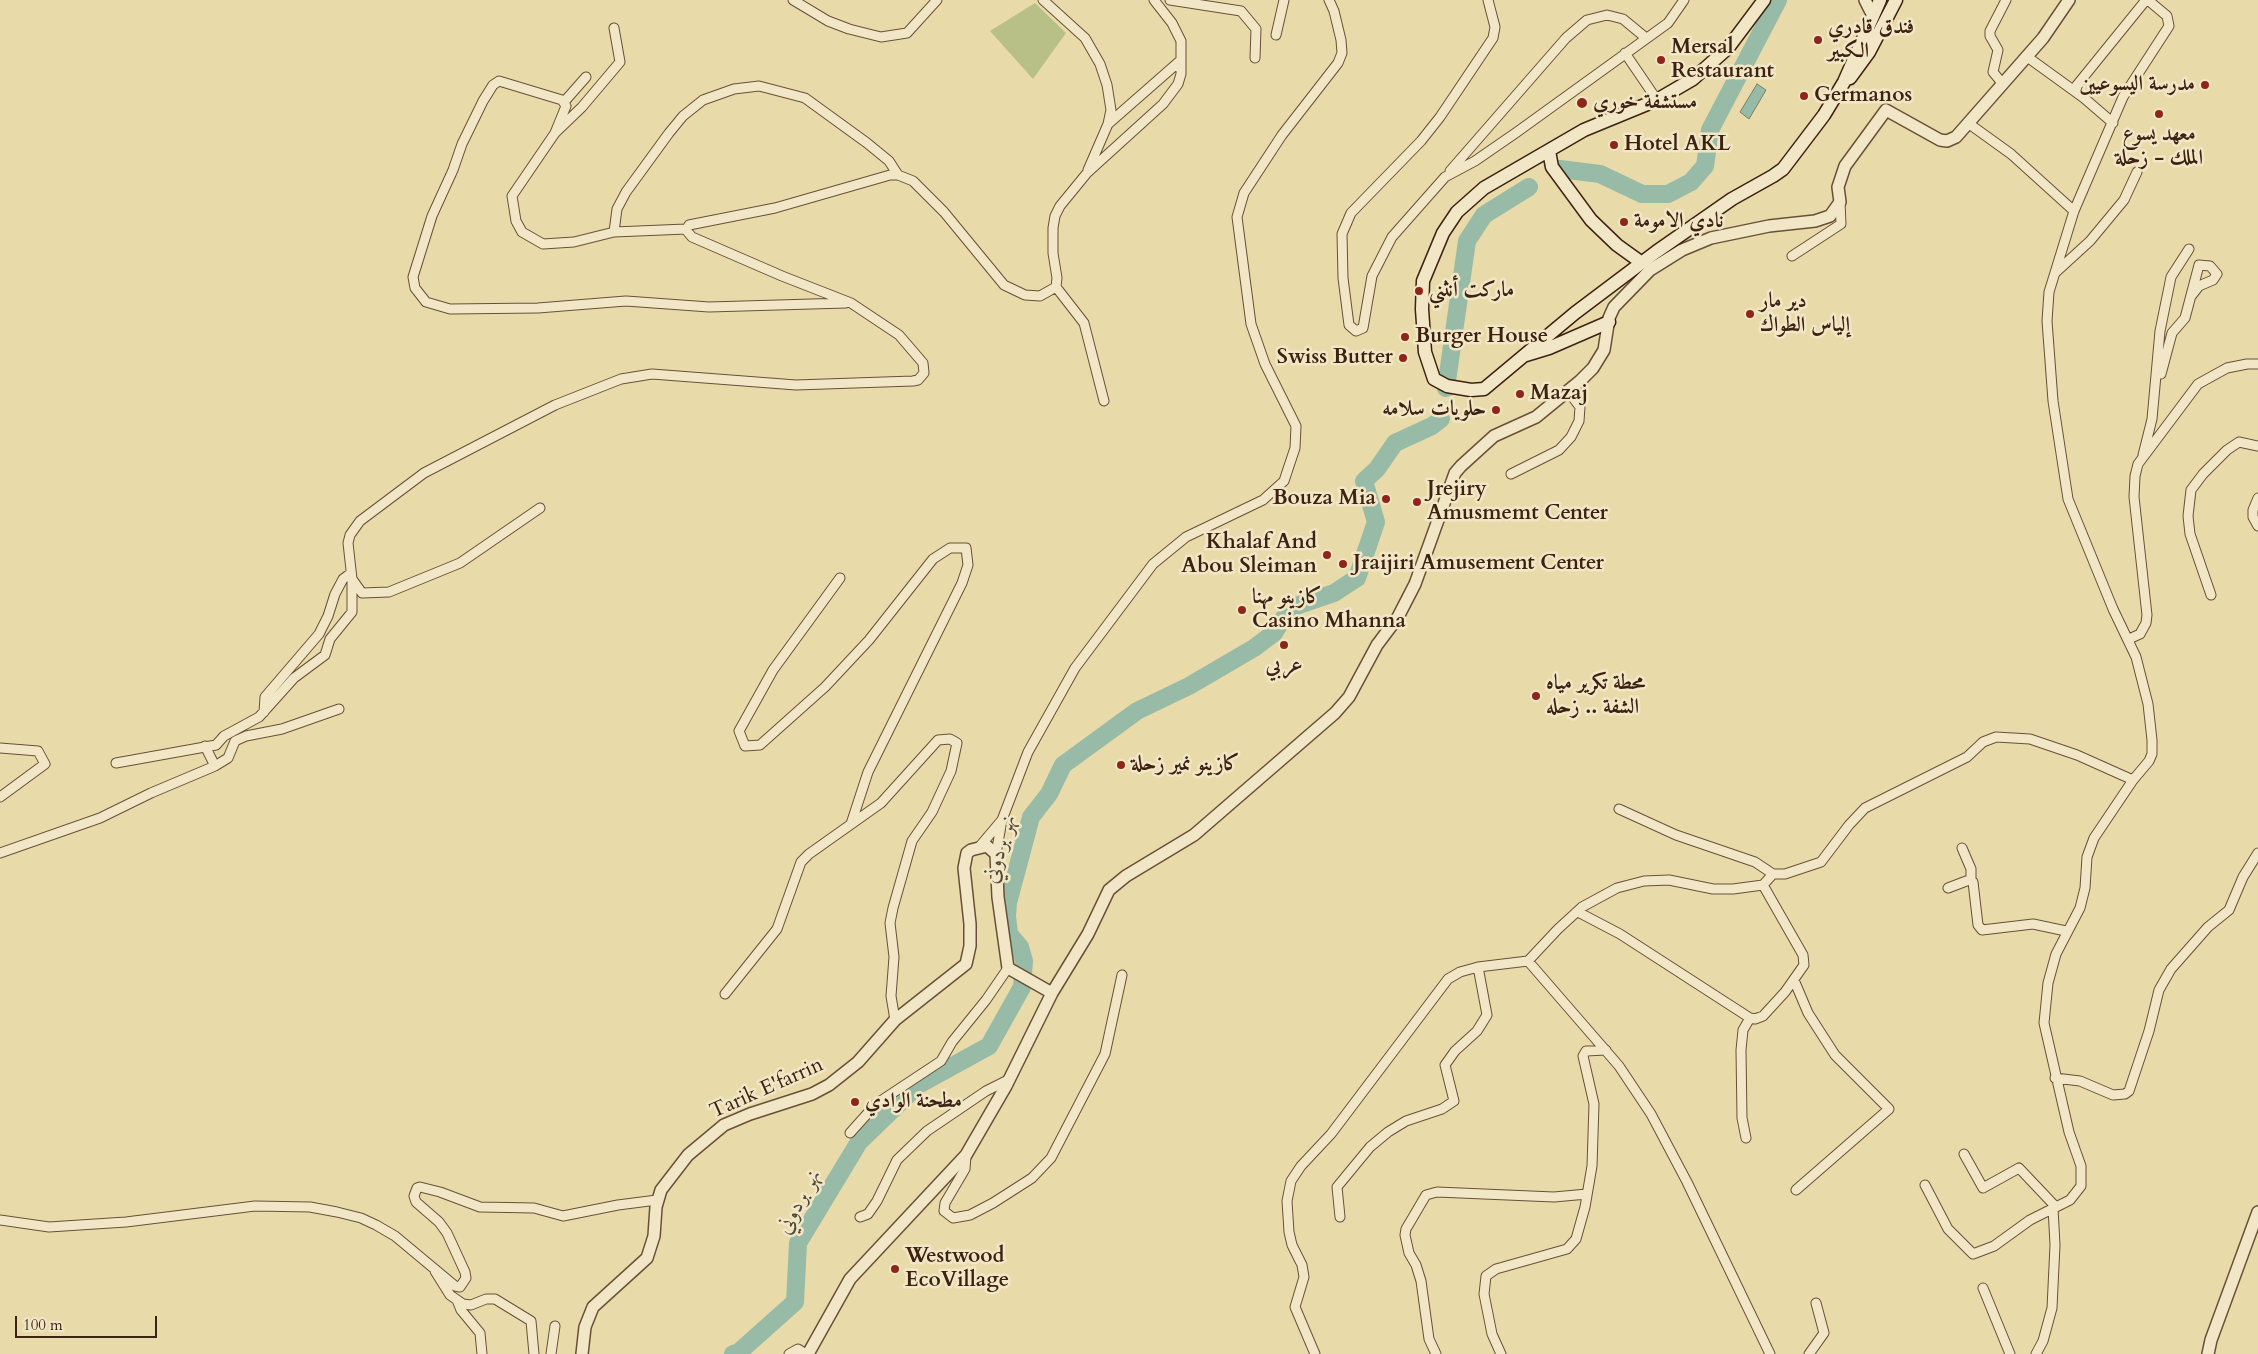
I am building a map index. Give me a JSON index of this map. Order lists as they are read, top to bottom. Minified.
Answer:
{"streets":{"street":["Tarik E'farrin"]},"water":["نهر بردوني"],"places":["فندق قادري الكبير","Mersal Restaurant","مدرسة اليسوعيين","Germanos","مستشفة خوري","معهد يسوع الملك - زحلة","Hotel AKL","نادي الامومة","ماركت أنثني","دير مار إلياس الطواك","Burger House","Swiss Butter","Mazaj","حلويات سلامه","Bouza Mia","Jrejiry Amusmemt Center","Khalaf And Abou Sleiman","Jraijiri Amusement Center","كازينو مهنا Casino Mhanna","عربي","محطة تكرير مياه الشفة .. زحله","كازينو نمير زحلة","مطحنة الوادي","Westwood EcoVillage"],"scale_bar":"100 m"}
